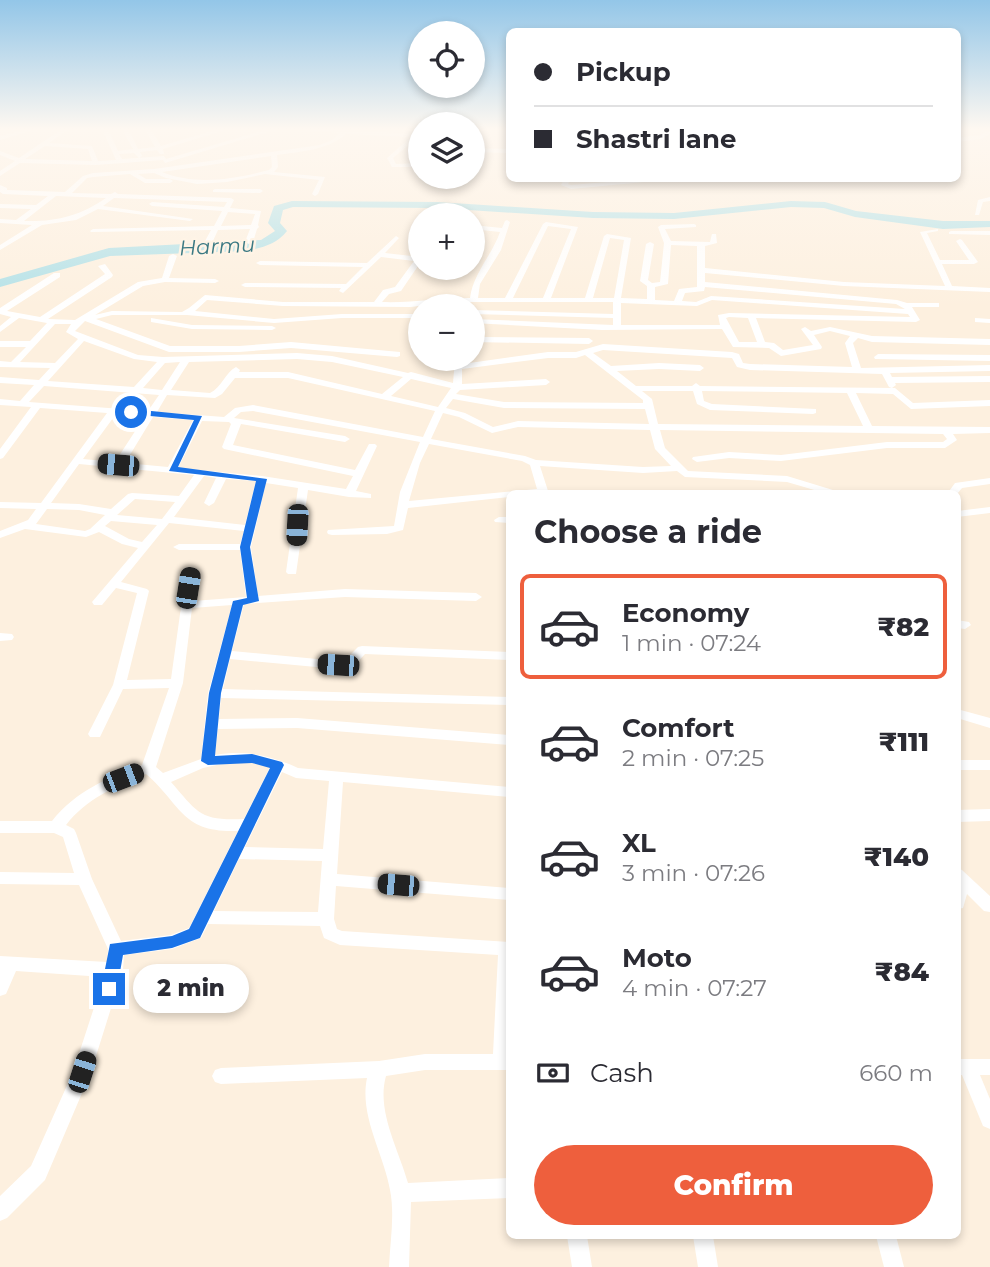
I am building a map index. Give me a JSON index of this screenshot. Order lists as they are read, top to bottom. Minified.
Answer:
{"water":["Harmu"],"page":{"map_buttons":["+","−"],"banner":["Pickup","Shastri lane"],"heading":"Choose a ride","list":[{"name":"Economy","note":"1 min · 07:24","value":"₹82"},{"name":"Comfort","note":"2 min · 07:25","value":"₹111"},{"name":"XL","note":"3 min · 07:26","value":"₹140"},{"name":"Moto","note":"4 min · 07:27","value":"₹84"}],"bubble":"2 min","pay":["Cash","660 m"],"buttons":"Confirm"}}
